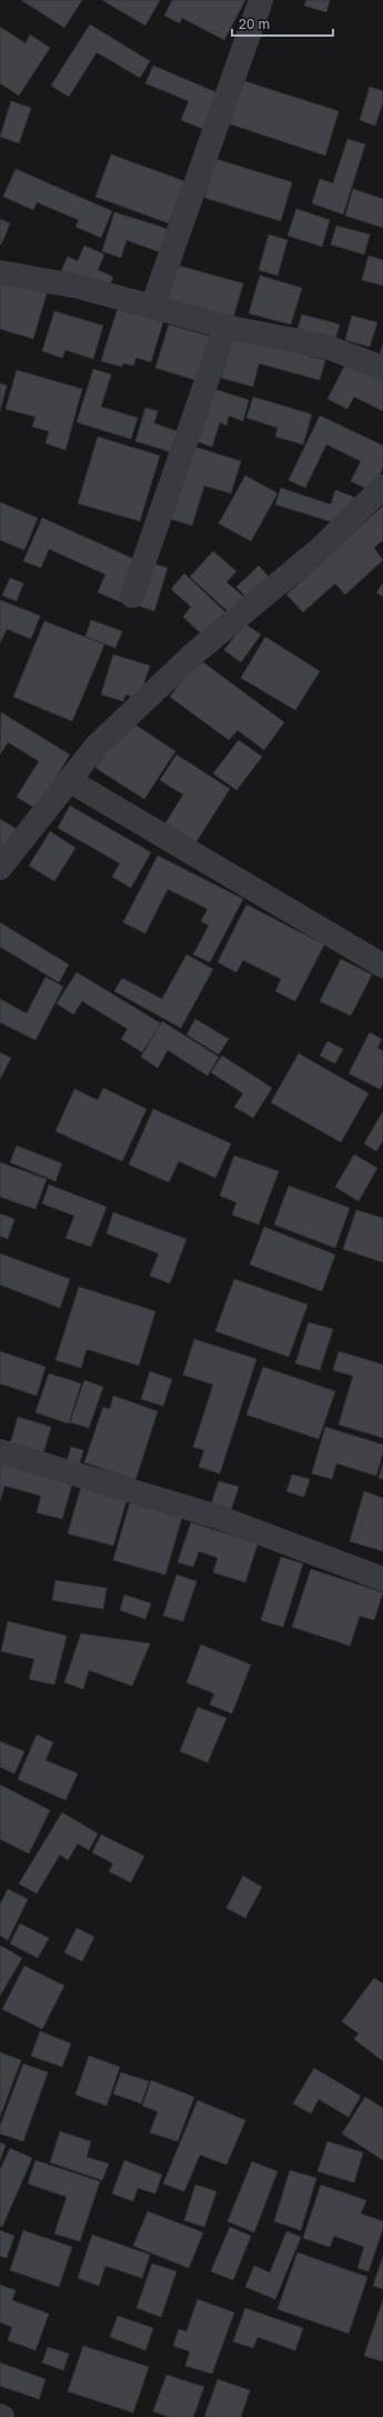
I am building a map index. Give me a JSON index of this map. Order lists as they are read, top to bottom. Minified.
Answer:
{"scale_bar":"20 m"}
